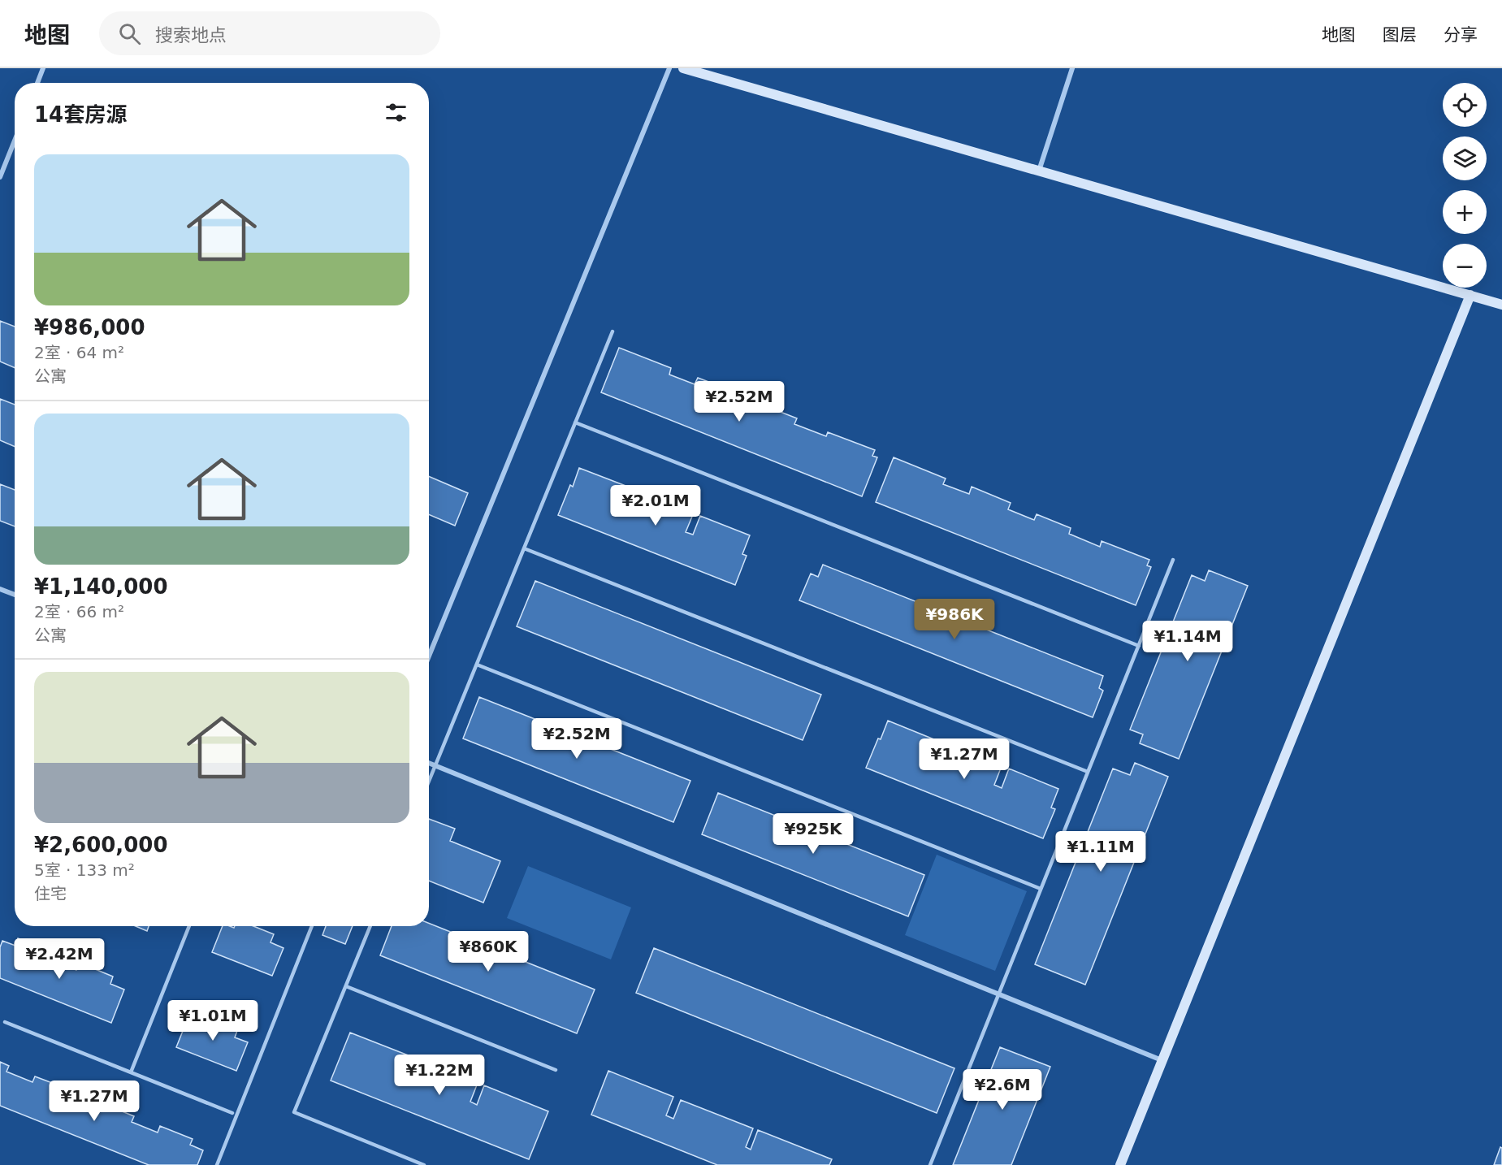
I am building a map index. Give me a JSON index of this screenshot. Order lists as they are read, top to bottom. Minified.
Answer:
{"page":{"header":"地图","search":"搜索地点","nav":["地图","图层","分享"],"map_buttons":["+","−"],"heading":"14套房源","list":[{"name":"¥986,000","note":"2室 · 64 m² · 公寓"},{"name":"¥1,140,000","note":"2室 · 66 m² · 公寓"},{"name":"¥2,600,000","note":"5室 · 133 m² · 住宅"}],"price":["¥2.52M","¥2.01M","¥986K","¥1.14M","¥2.52M","¥1.27M","¥925K","¥1.11M","¥860K","¥2.42M","¥1.01M","¥1.22M","¥2.6M","¥1.27M"]}}
